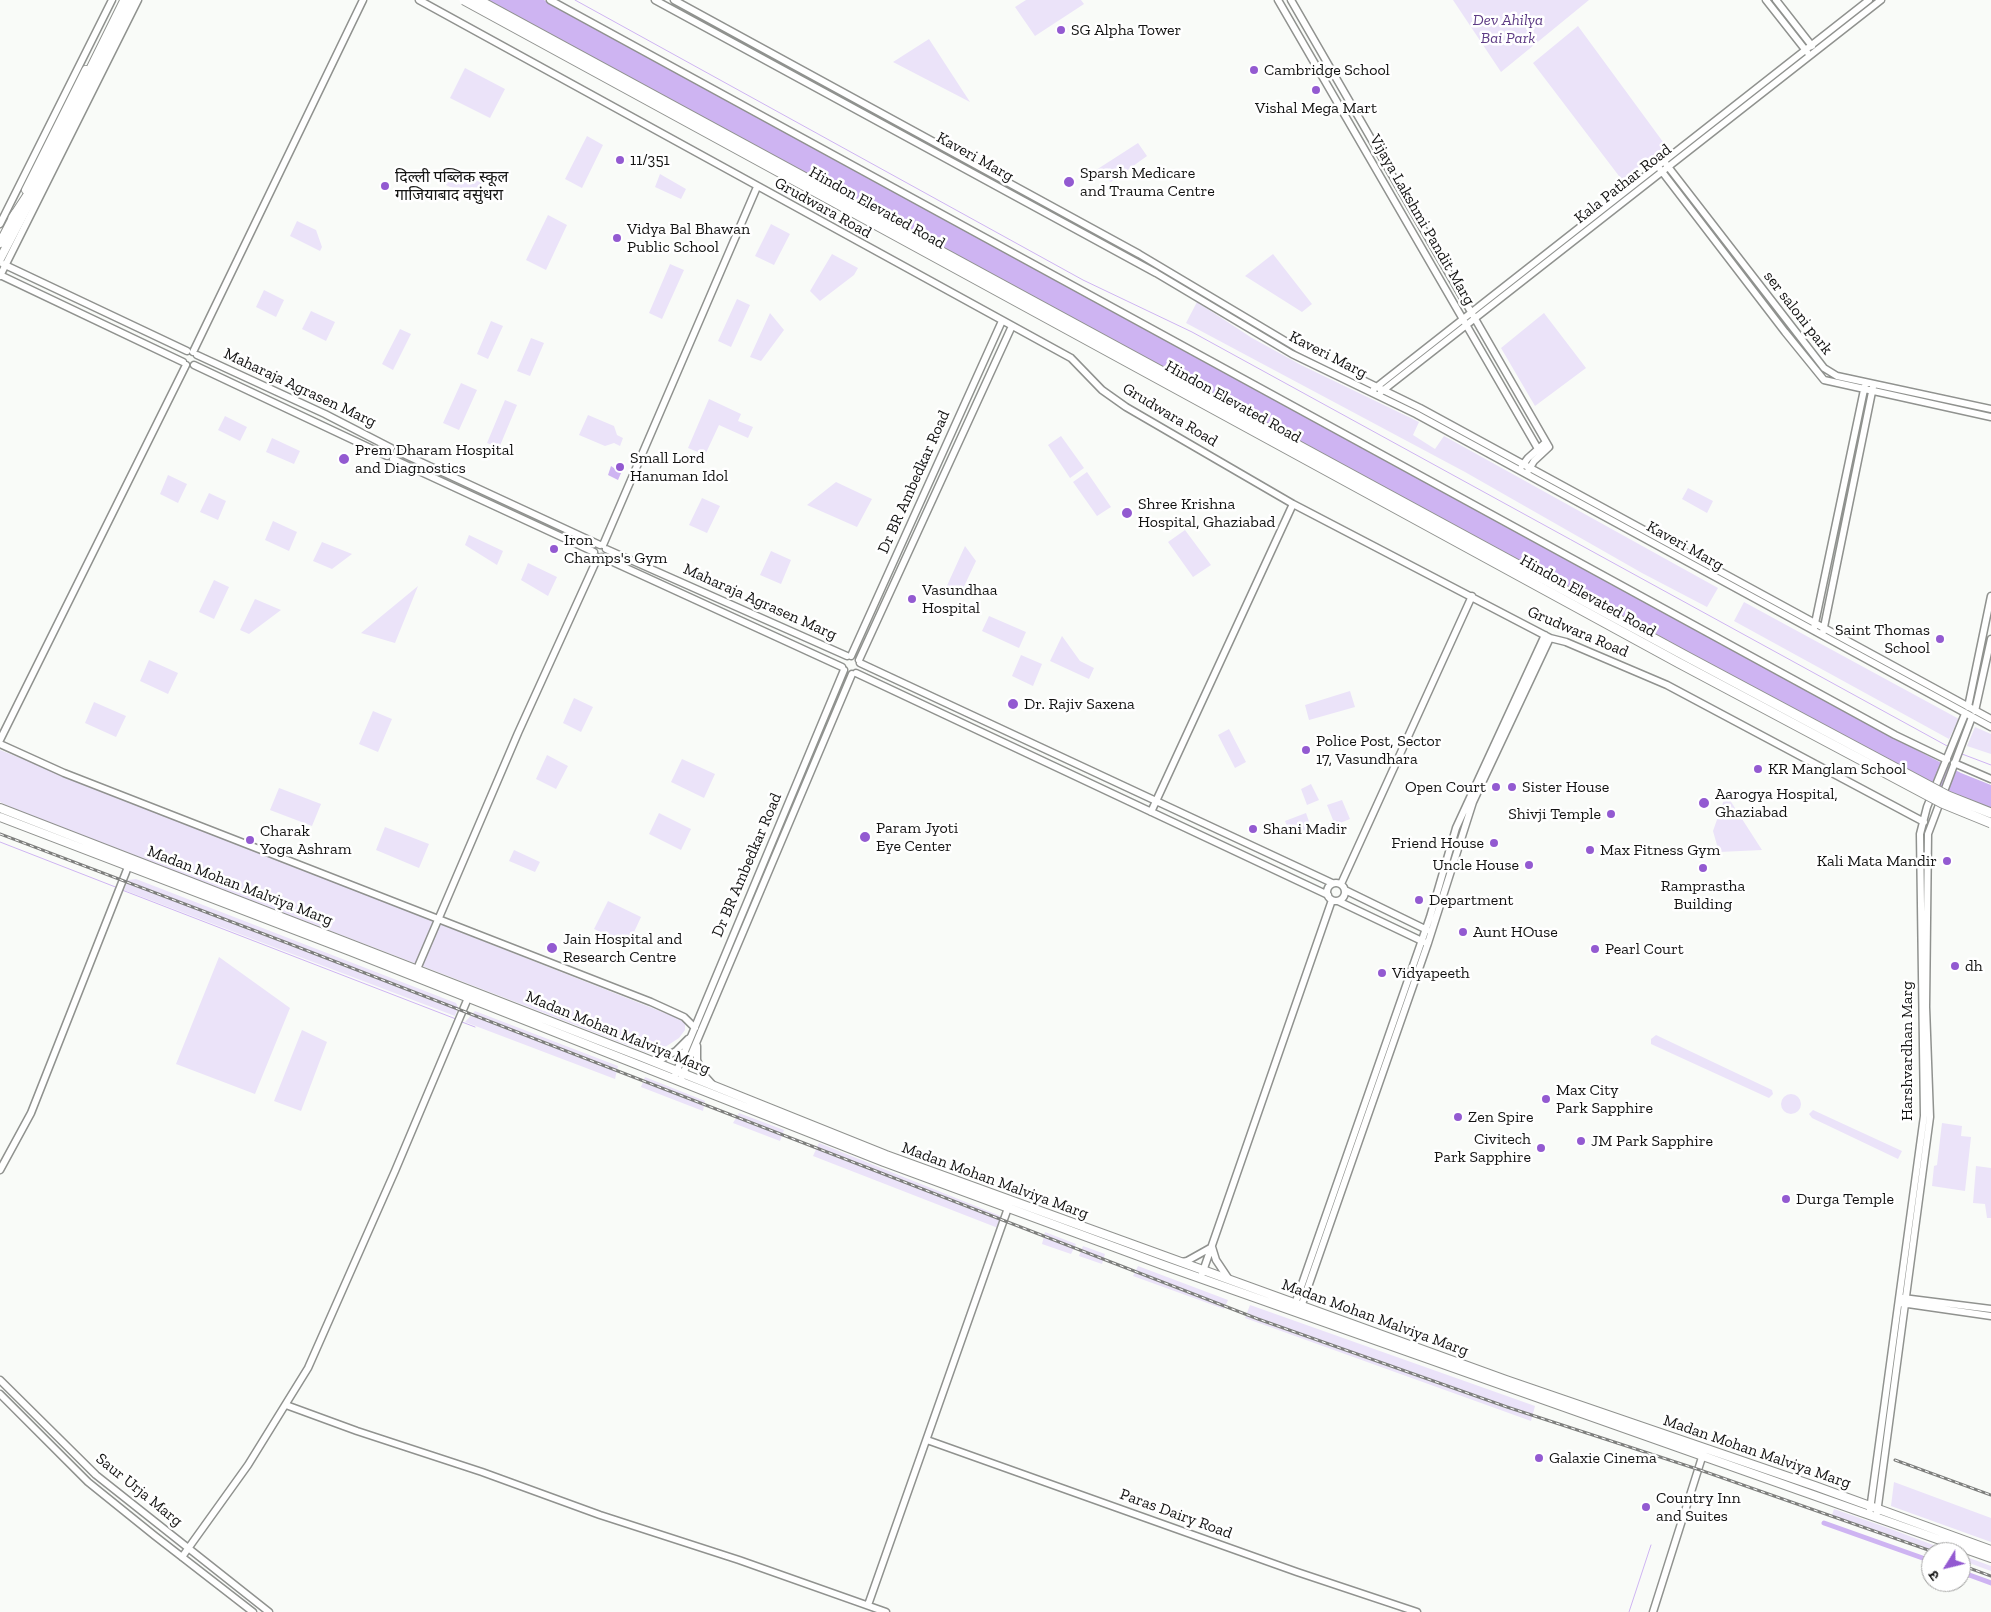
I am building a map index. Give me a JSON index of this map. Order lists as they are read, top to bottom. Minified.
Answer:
{"streets":{"highway":["Hindon Elevated Road"],"main road":["Madan Mohan Malviya Marg"],"street":["Kaveri Marg","Kala Pathar Road","Grudwara Road","Vijaya Lakshmi Pandit Marg","ser saloni park","Maharaja Agrasen Marg","Dr BR Ambedkar Road","Harshvardhan Marg","Saur Urja Marg","Paras Dairy Road"]},"crossings":[["Kaveri Marg","Kala Pathar Road"],["Kaveri Marg","Harshvardhan Marg"],["Kala Pathar Road","Vijaya Lakshmi Pandit Marg"],["Kala Pathar Road","ser saloni park"],["Grudwara Road","Dr BR Ambedkar Road"],["Grudwara Road","Harshvardhan Marg"],["Maharaja Agrasen Marg","Dr BR Ambedkar Road"],["Dr BR Ambedkar Road","Madan Mohan Malviya Marg"],["Madan Mohan Malviya Marg","Harshvardhan Marg"]],"parks":["Dev Ahilya Bai Park"],"places":["SG Alpha Tower","Cambridge School","Vishal Mega Mart","11/351","Sparsh Medicare and Trauma Centre","दिल्ली पब्लिक स्कूल गाजियाबाद वसुंधरा","Vidya Bal Bhawan Public School","Prem Dharam Hospital and Diagnostics","Small Lord Hanuman Idol","Shree Krishna Hospital, Ghaziabad","Iron Champs's Gym","Vasundhaa Hospital","Saint Thomas School","Dr. Rajiv Saxena","Police Post, Sector 17, Vasundhara","KR Manglam School","Open Court","Sister House","Aarogya Hospital, Ghaziabad","Shivji Temple","Shani Madir","Param Jyoti Eye Center","Charak Yoga Ashram","Friend House","Max Fitness Gym","Kali Mata Mandir","Uncle House","Ramprastha Building","Department","Aunt HOuse","Jain Hospital and Research Centre","Pearl Court","dh","Vidyapeeth","Max City Park Sapphire","Zen Spire","JM Park Sapphire","Civitech Park Sapphire","Durga Temple","Galaxie Cinema","Country Inn and Suites"],"north":"bottom left"}
